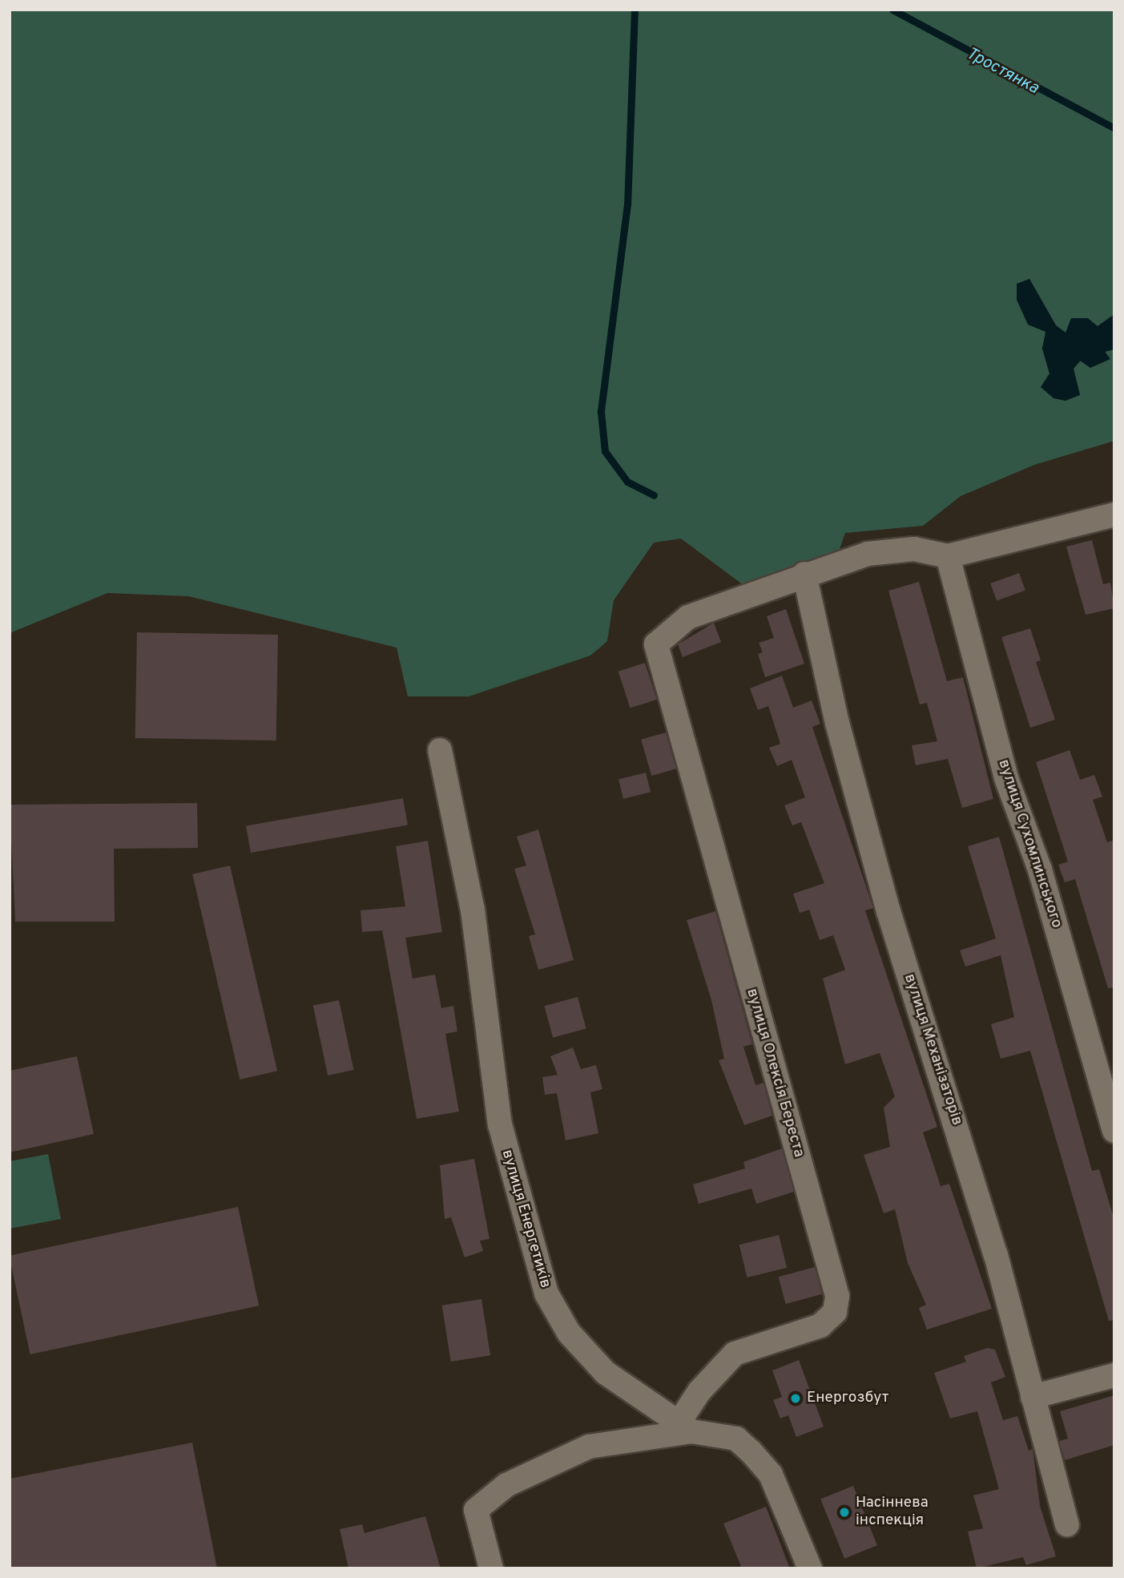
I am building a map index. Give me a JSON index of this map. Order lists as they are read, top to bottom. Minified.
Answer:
{"streets":{"street":["вулиця Сухомлинського","вулиця Механізаторів","вулиця Олексія Береста","вулиця Енергетиків"]},"crossings":[["вулиця Механізаторів","вулиця Олексія Береста"],["вулиця Олексія Береста","вулиця Енергетиків"]],"water":["Тростянка"],"places":["Енергозбут","Насіннева інспекція"]}
